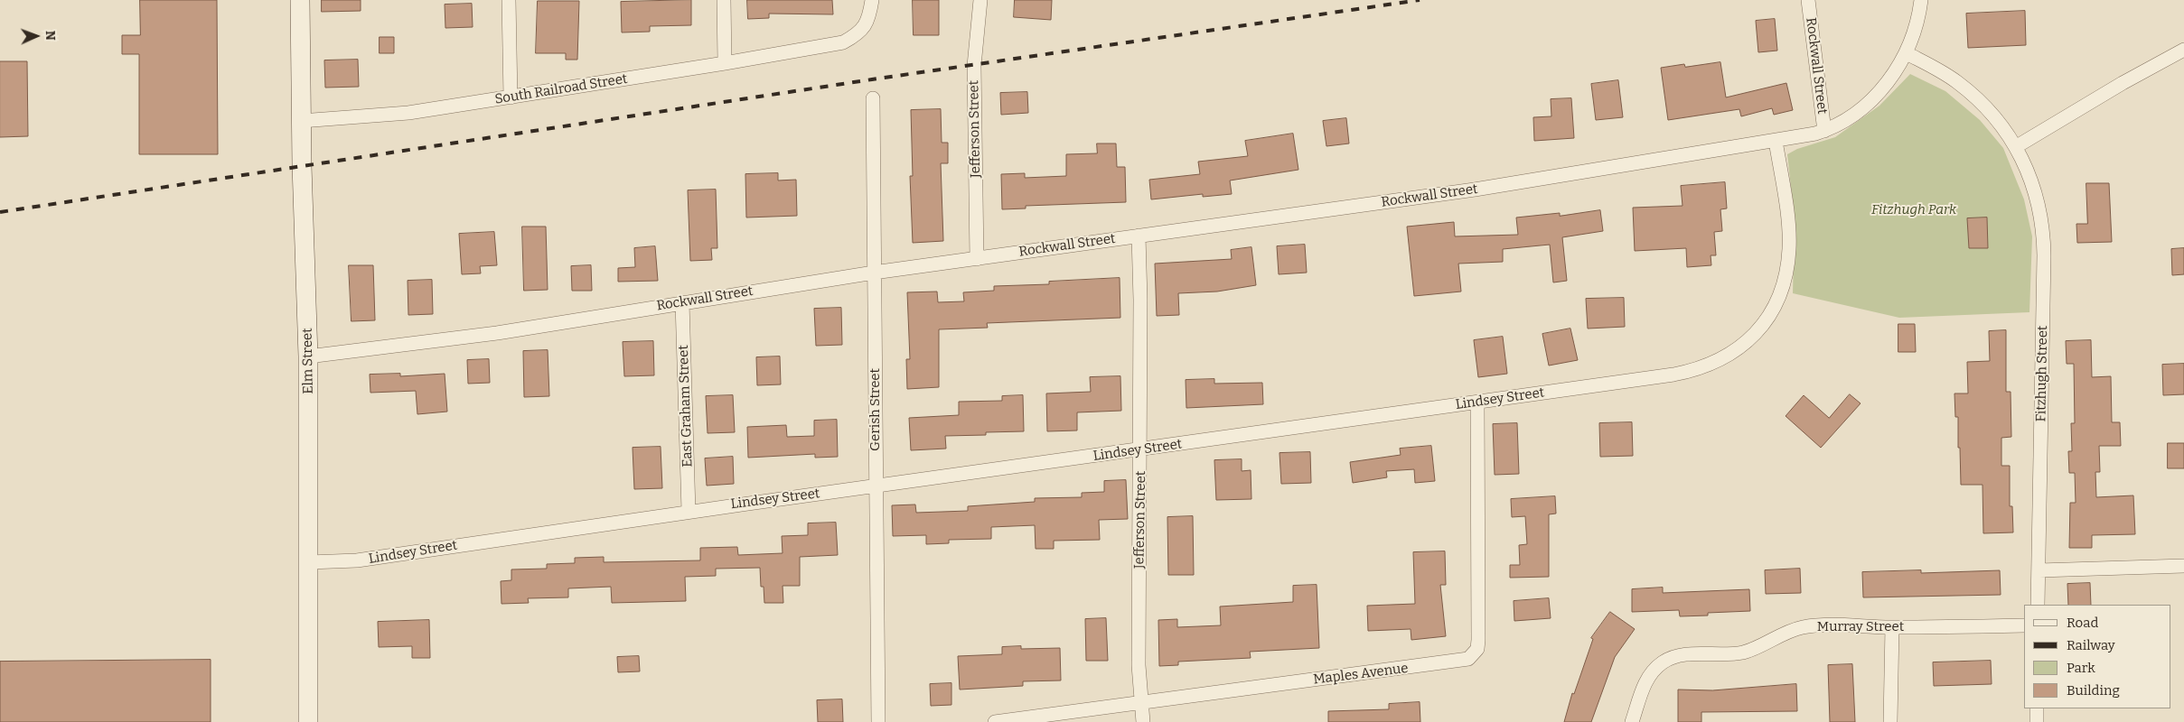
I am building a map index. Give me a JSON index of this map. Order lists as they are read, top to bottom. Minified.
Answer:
{"streets":{"main road":["Elm Street"],"street":["Rockwall Street","South Railroad Street","Jefferson Street","Fitzhugh Street","Lindsey Street","East Graham Street","Gerish Street","Murray Street","Maples Avenue"]},"crossings":[["Rockwall Street","Jefferson Street"],["Rockwall Street","Elm Street"],["Rockwall Street","Fitzhugh Street"],["Rockwall Street","Lindsey Street"],["Rockwall Street","East Graham Street"],["Rockwall Street","Gerish Street"],["South Railroad Street","Elm Street"],["Jefferson Street","Lindsey Street"],["Jefferson Street","Maples Avenue"],["Elm Street","Lindsey Street"],["Lindsey Street","East Graham Street"],["Lindsey Street","Gerish Street"],["Lindsey Street","Maples Avenue"]],"parks":["Fitzhugh Park"],"legend":["Road","Railway","Park","Building"],"north":"right"}
